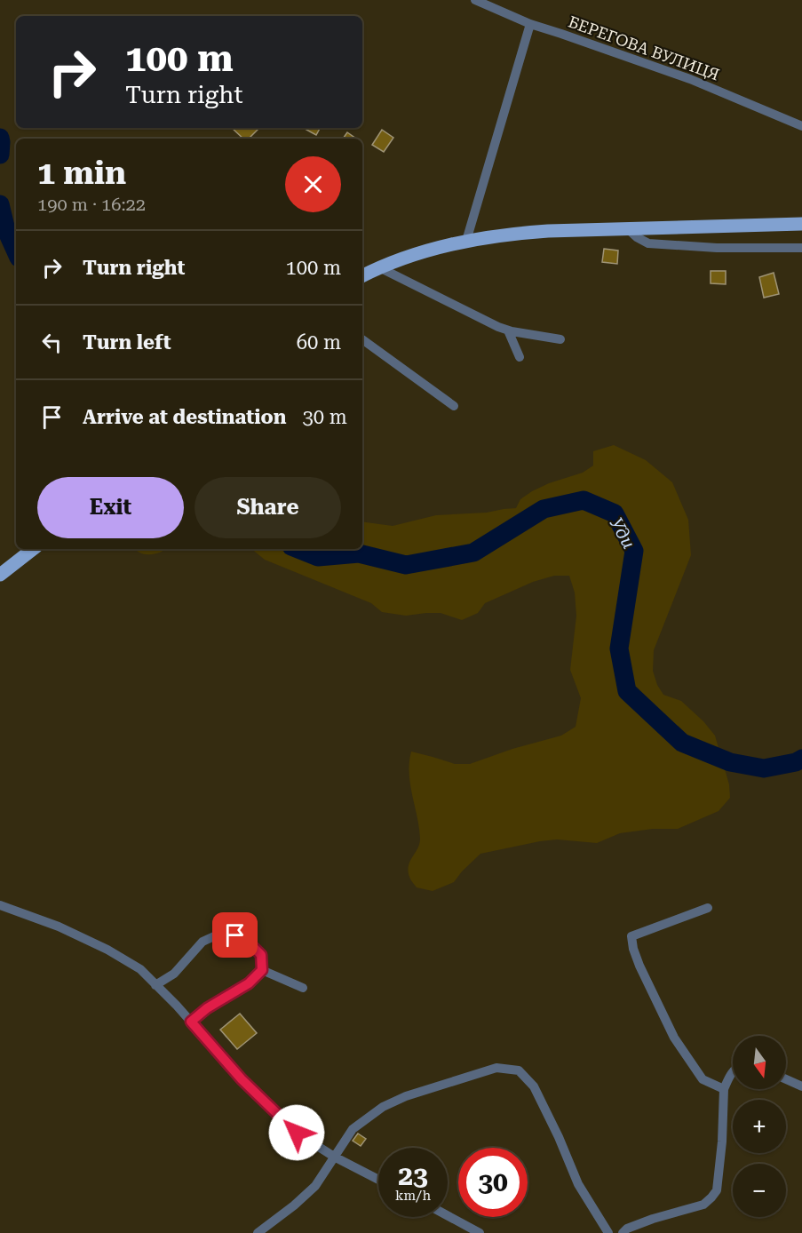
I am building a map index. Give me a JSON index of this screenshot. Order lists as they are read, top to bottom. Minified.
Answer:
{"streets":{"street":["БЕРЕГОВА ВУЛИЦЯ"]},"water":["Уди"],"north":"bottom","page":{"turn":["100 m","Turn right"],"heading":["1 min","190 m · 16:22"],"list":[{"name":"Turn right","value":"100 m"},{"name":"Turn left","value":"60 m"},{"name":"Arrive at destination","value":"30 m"}],"buttons":["Exit","Share"],"map_buttons":["+","−"],"speed":"23 km/h","limit":"30"}}
